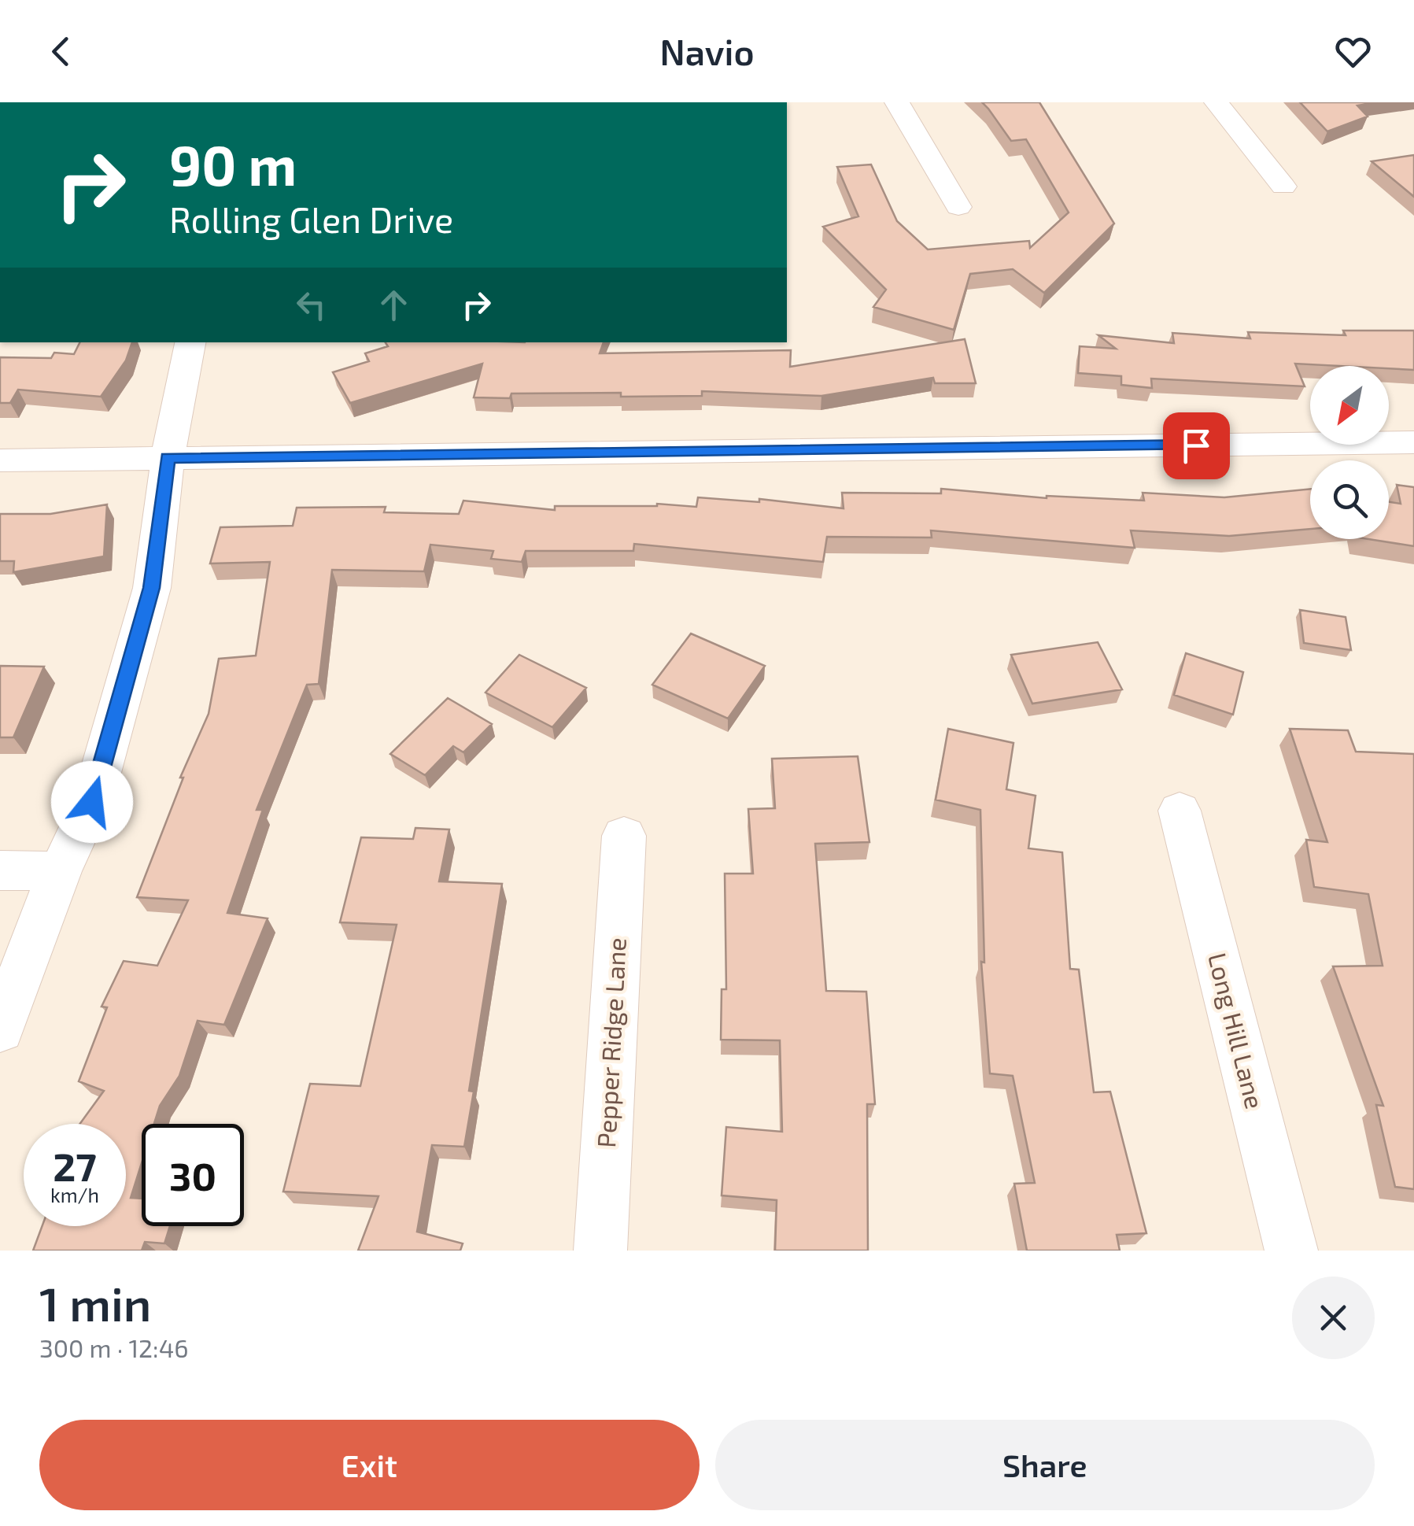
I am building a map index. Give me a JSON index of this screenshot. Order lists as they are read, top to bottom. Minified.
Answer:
{"streets":{"street":["Long Hill Lane","Pepper Ridge Lane"]},"north":"bottom left","page":{"header":"Navio","turn":["90 m","Rolling Glen Drive"],"speed":"27 km/h","limit":"30","heading":["1 min","300 m · 12:46"],"buttons":["Exit","Share"]}}
